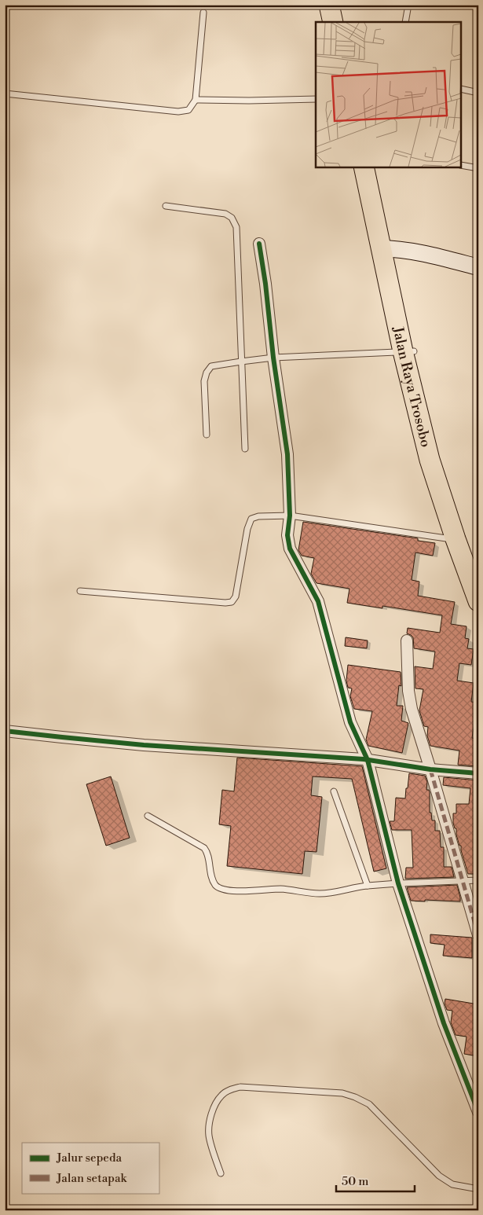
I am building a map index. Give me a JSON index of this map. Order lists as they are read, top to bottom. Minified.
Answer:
{"streets":{"highway":["Jalan Raya Trosobo"]},"legend":["Jalur sepeda","Jalan setapak"],"scale_bar":"50 m"}
